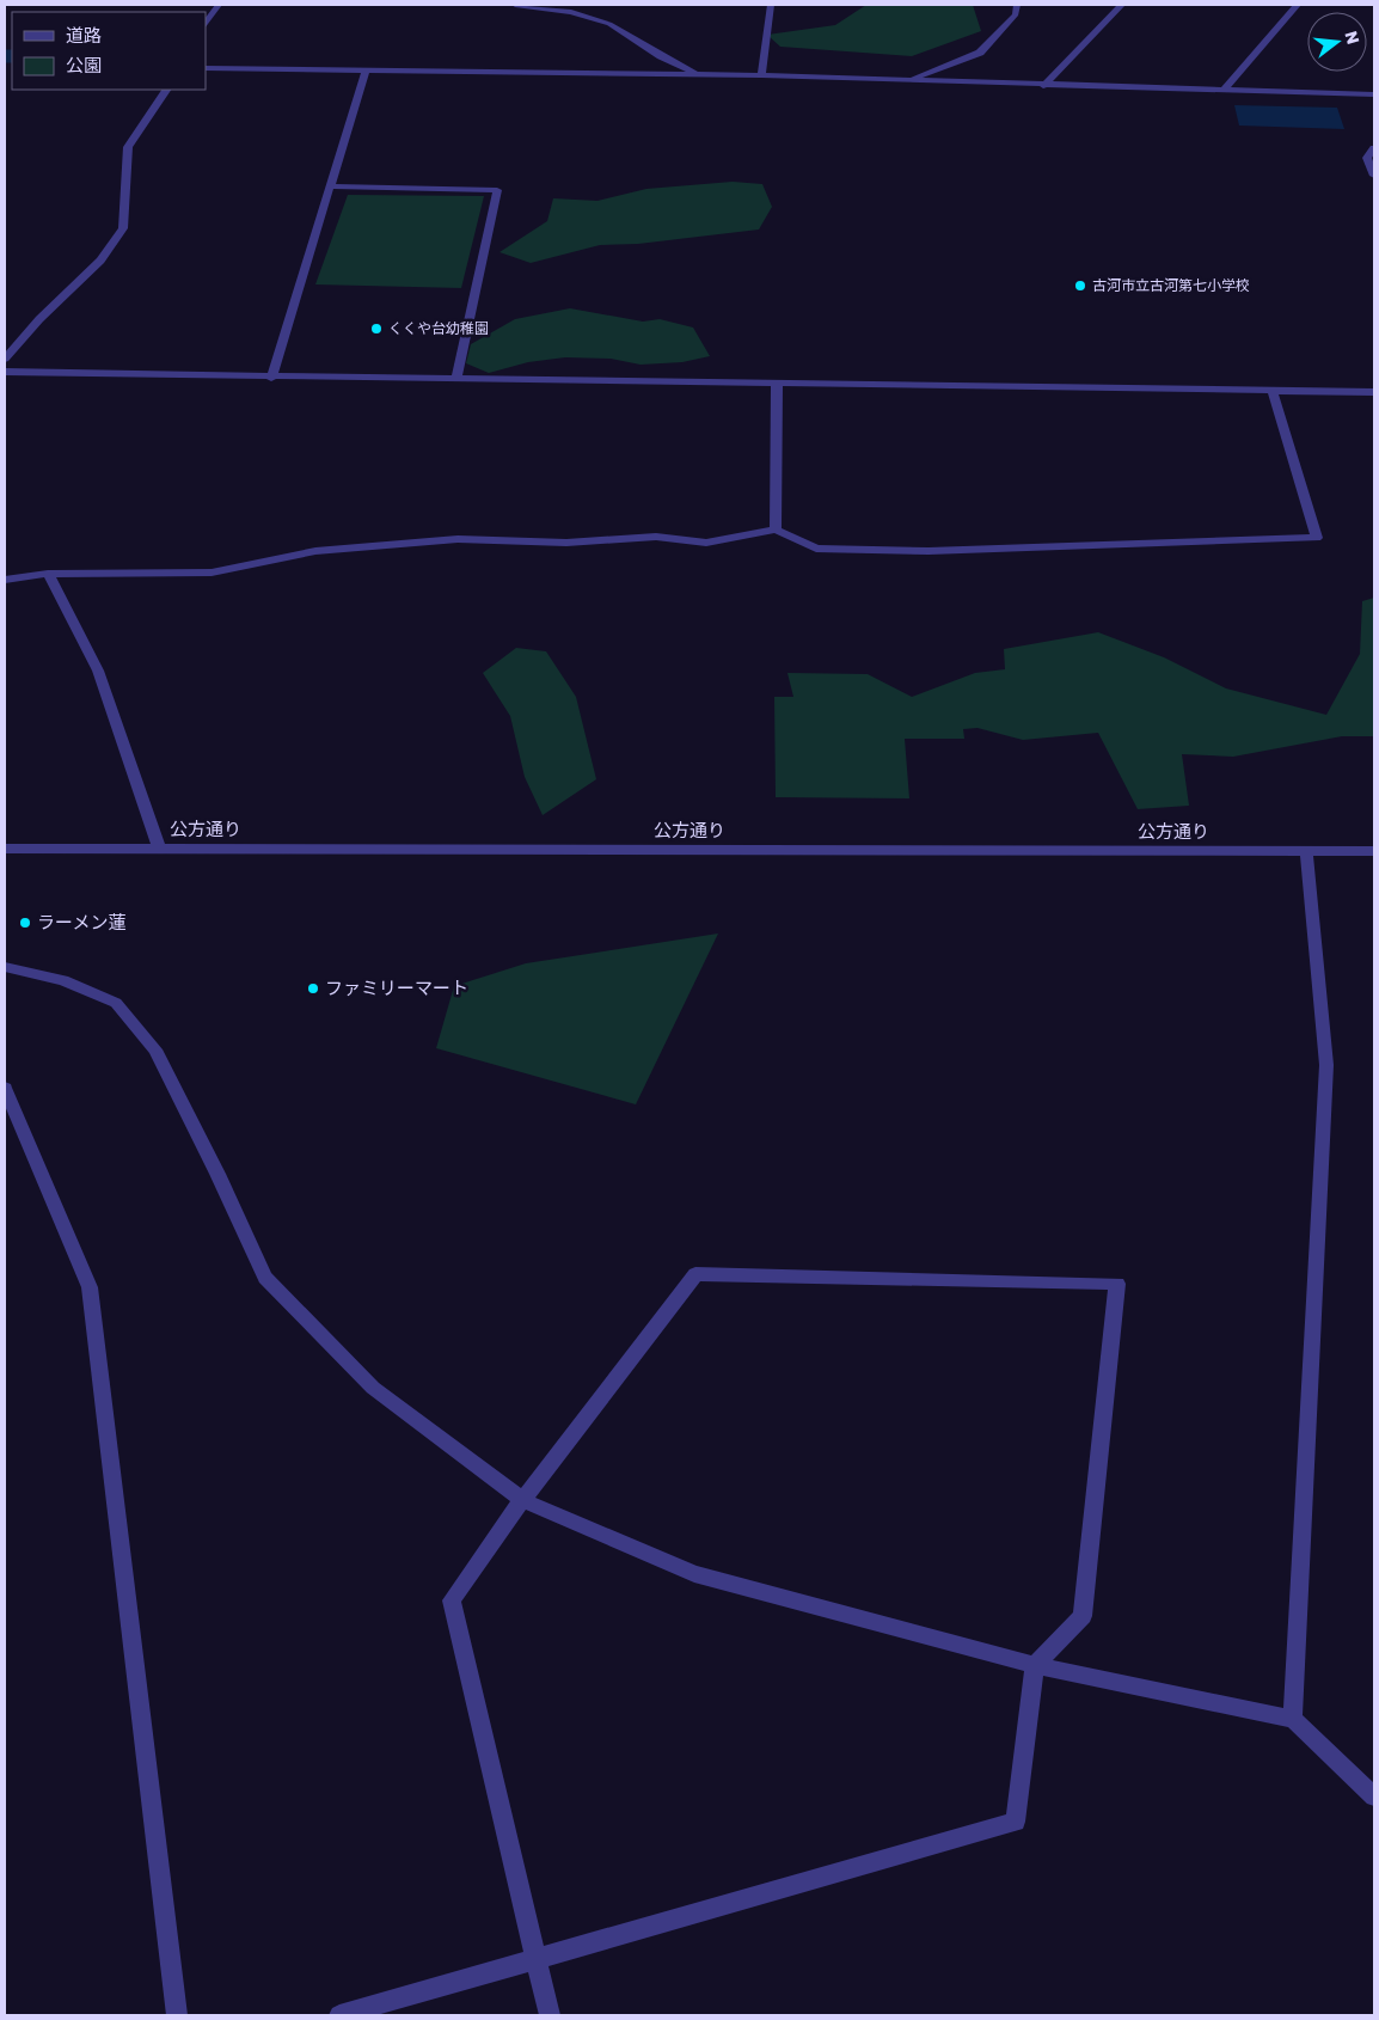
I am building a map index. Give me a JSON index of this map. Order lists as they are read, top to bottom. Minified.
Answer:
{"streets":{"street":["公方通り"]},"places":["古河市立古河第七小学校","くくや台幼稚園","ラーメン蓮","ファミリーマート"],"legend":["道路","公園"],"north":"right"}
